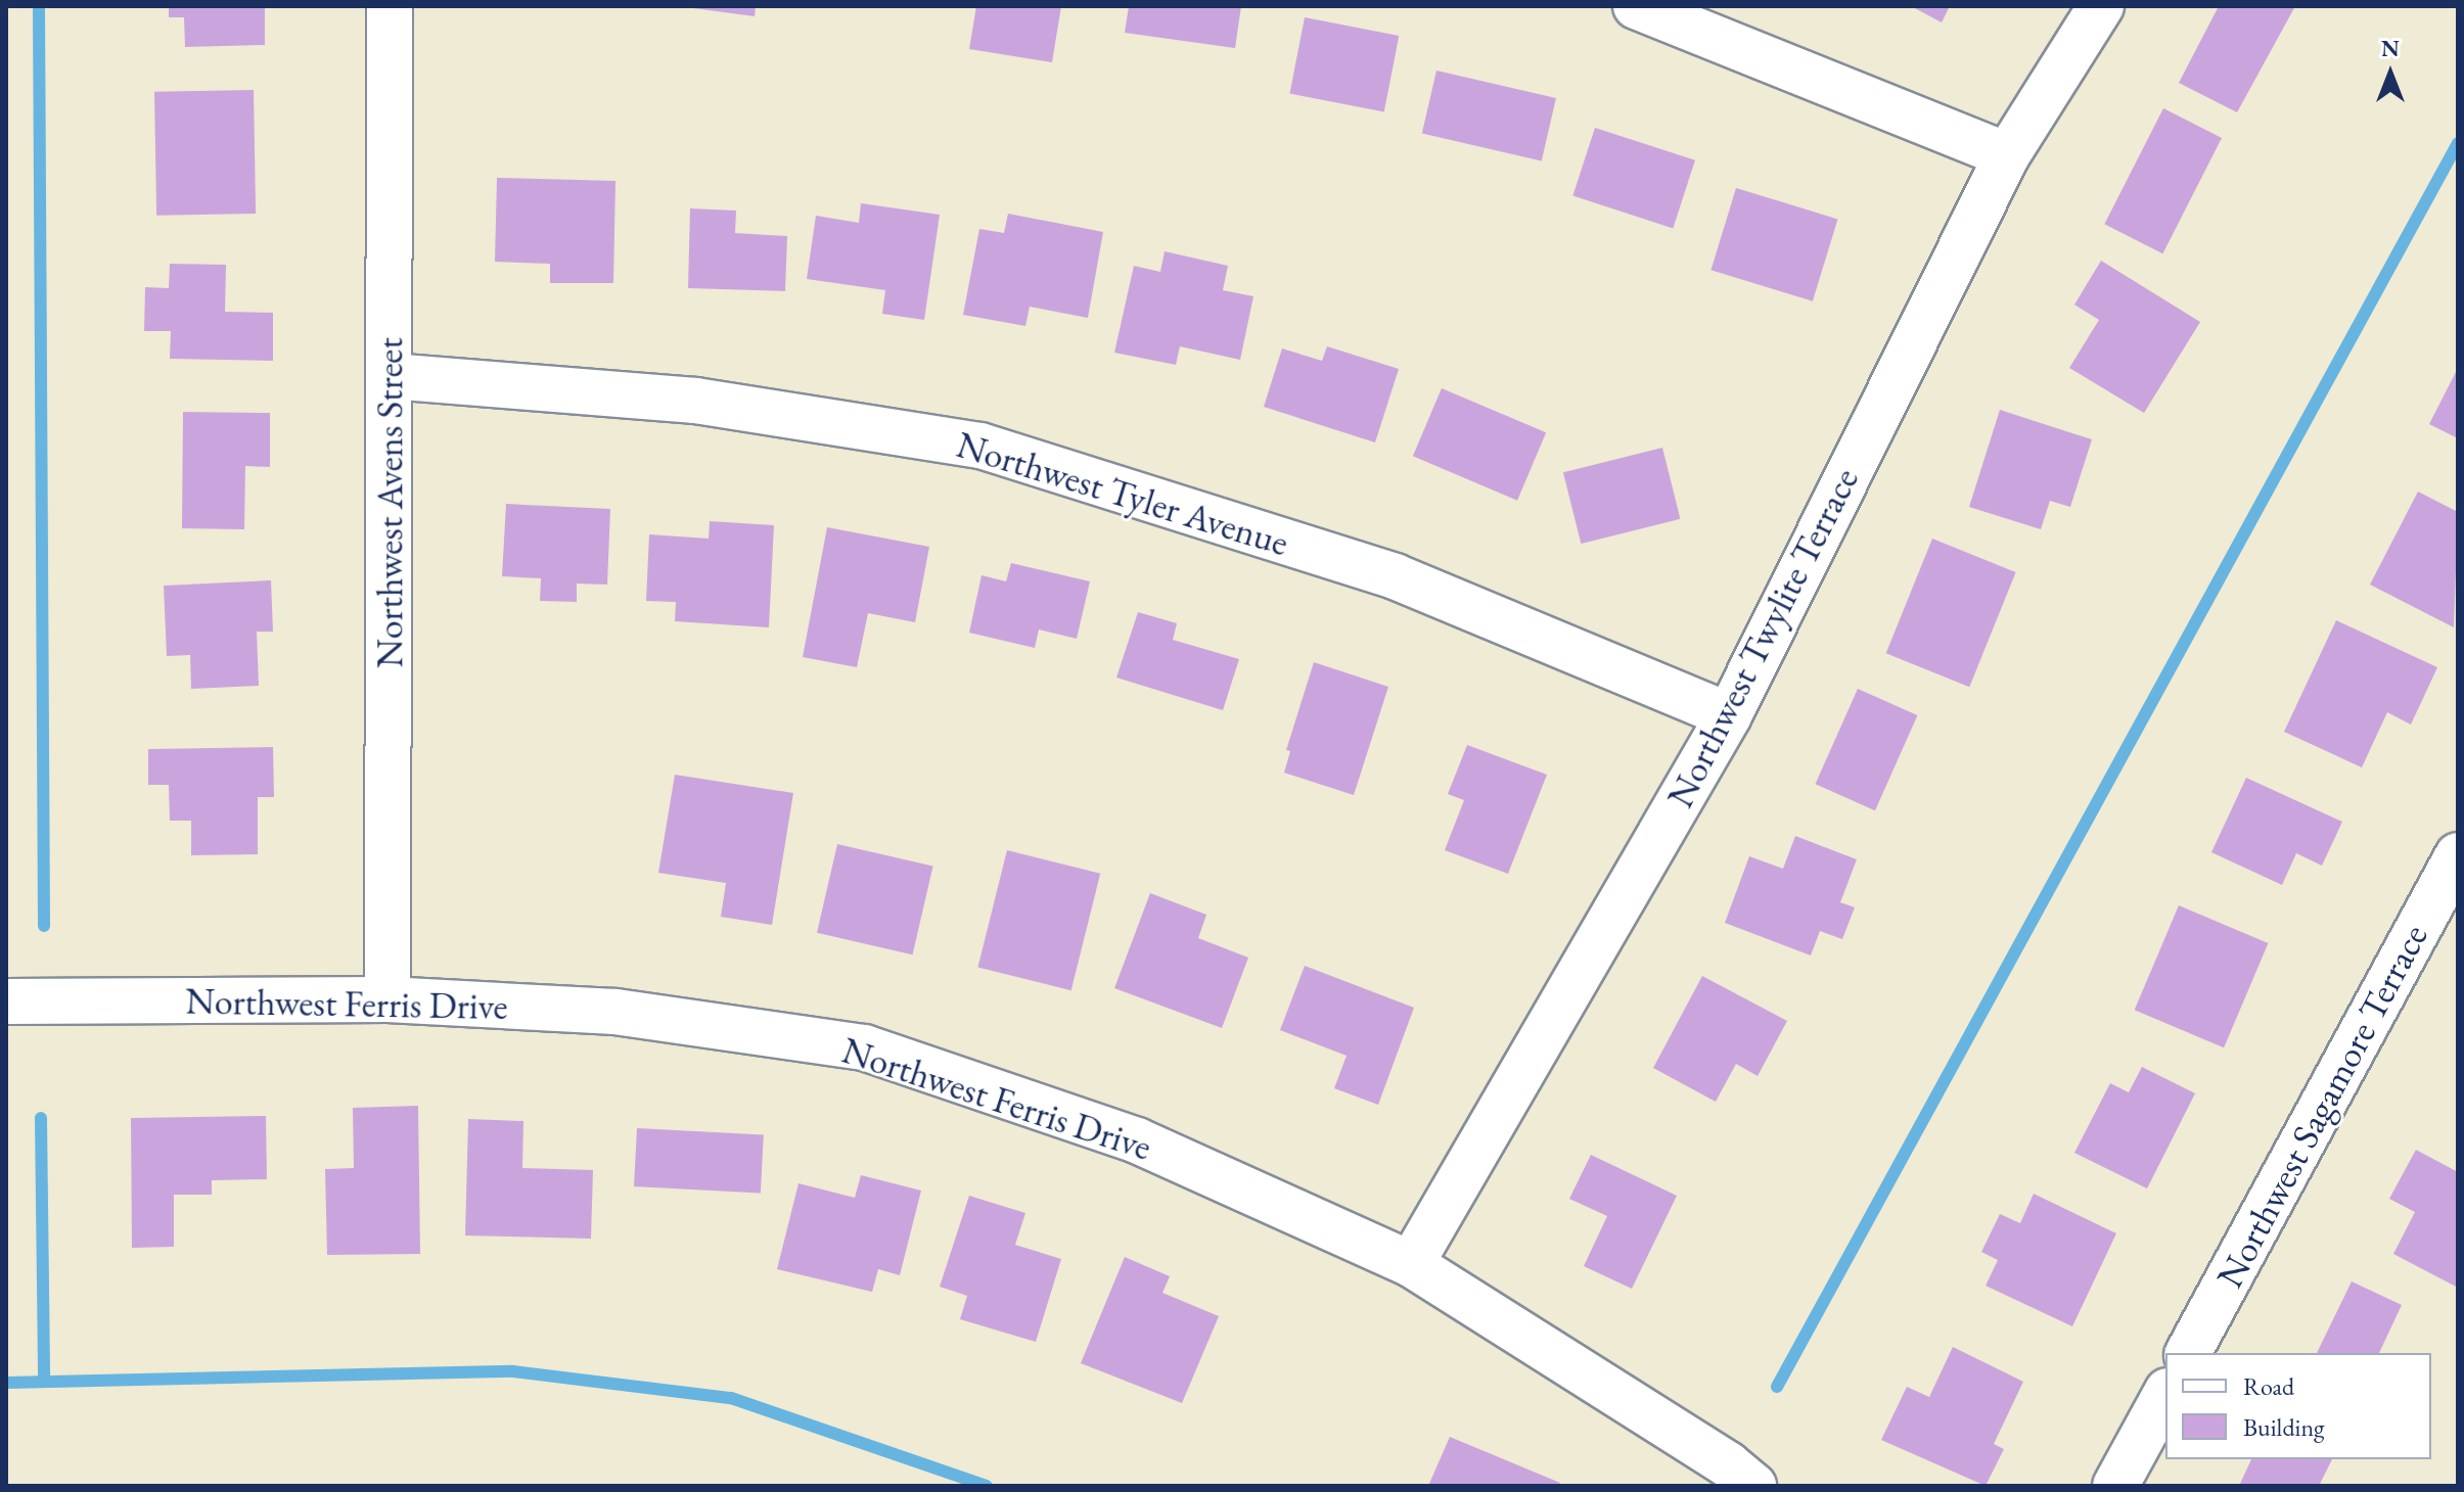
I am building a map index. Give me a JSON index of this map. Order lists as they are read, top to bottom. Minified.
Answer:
{"streets":{"street":["Northwest Tyler Avenue","Northwest Avens Street","Northwest Twylite Terrace","Northwest Ferris Drive","Northwest Sagamore Terrace"]},"crossings":[["Northwest Tyler Avenue","Northwest Avens Street"],["Northwest Tyler Avenue","Northwest Twylite Terrace"],["Northwest Avens Street","Northwest Ferris Drive"],["Northwest Twylite Terrace","Northwest Ferris Drive"]],"legend":["Road","Building"],"north":"top"}
